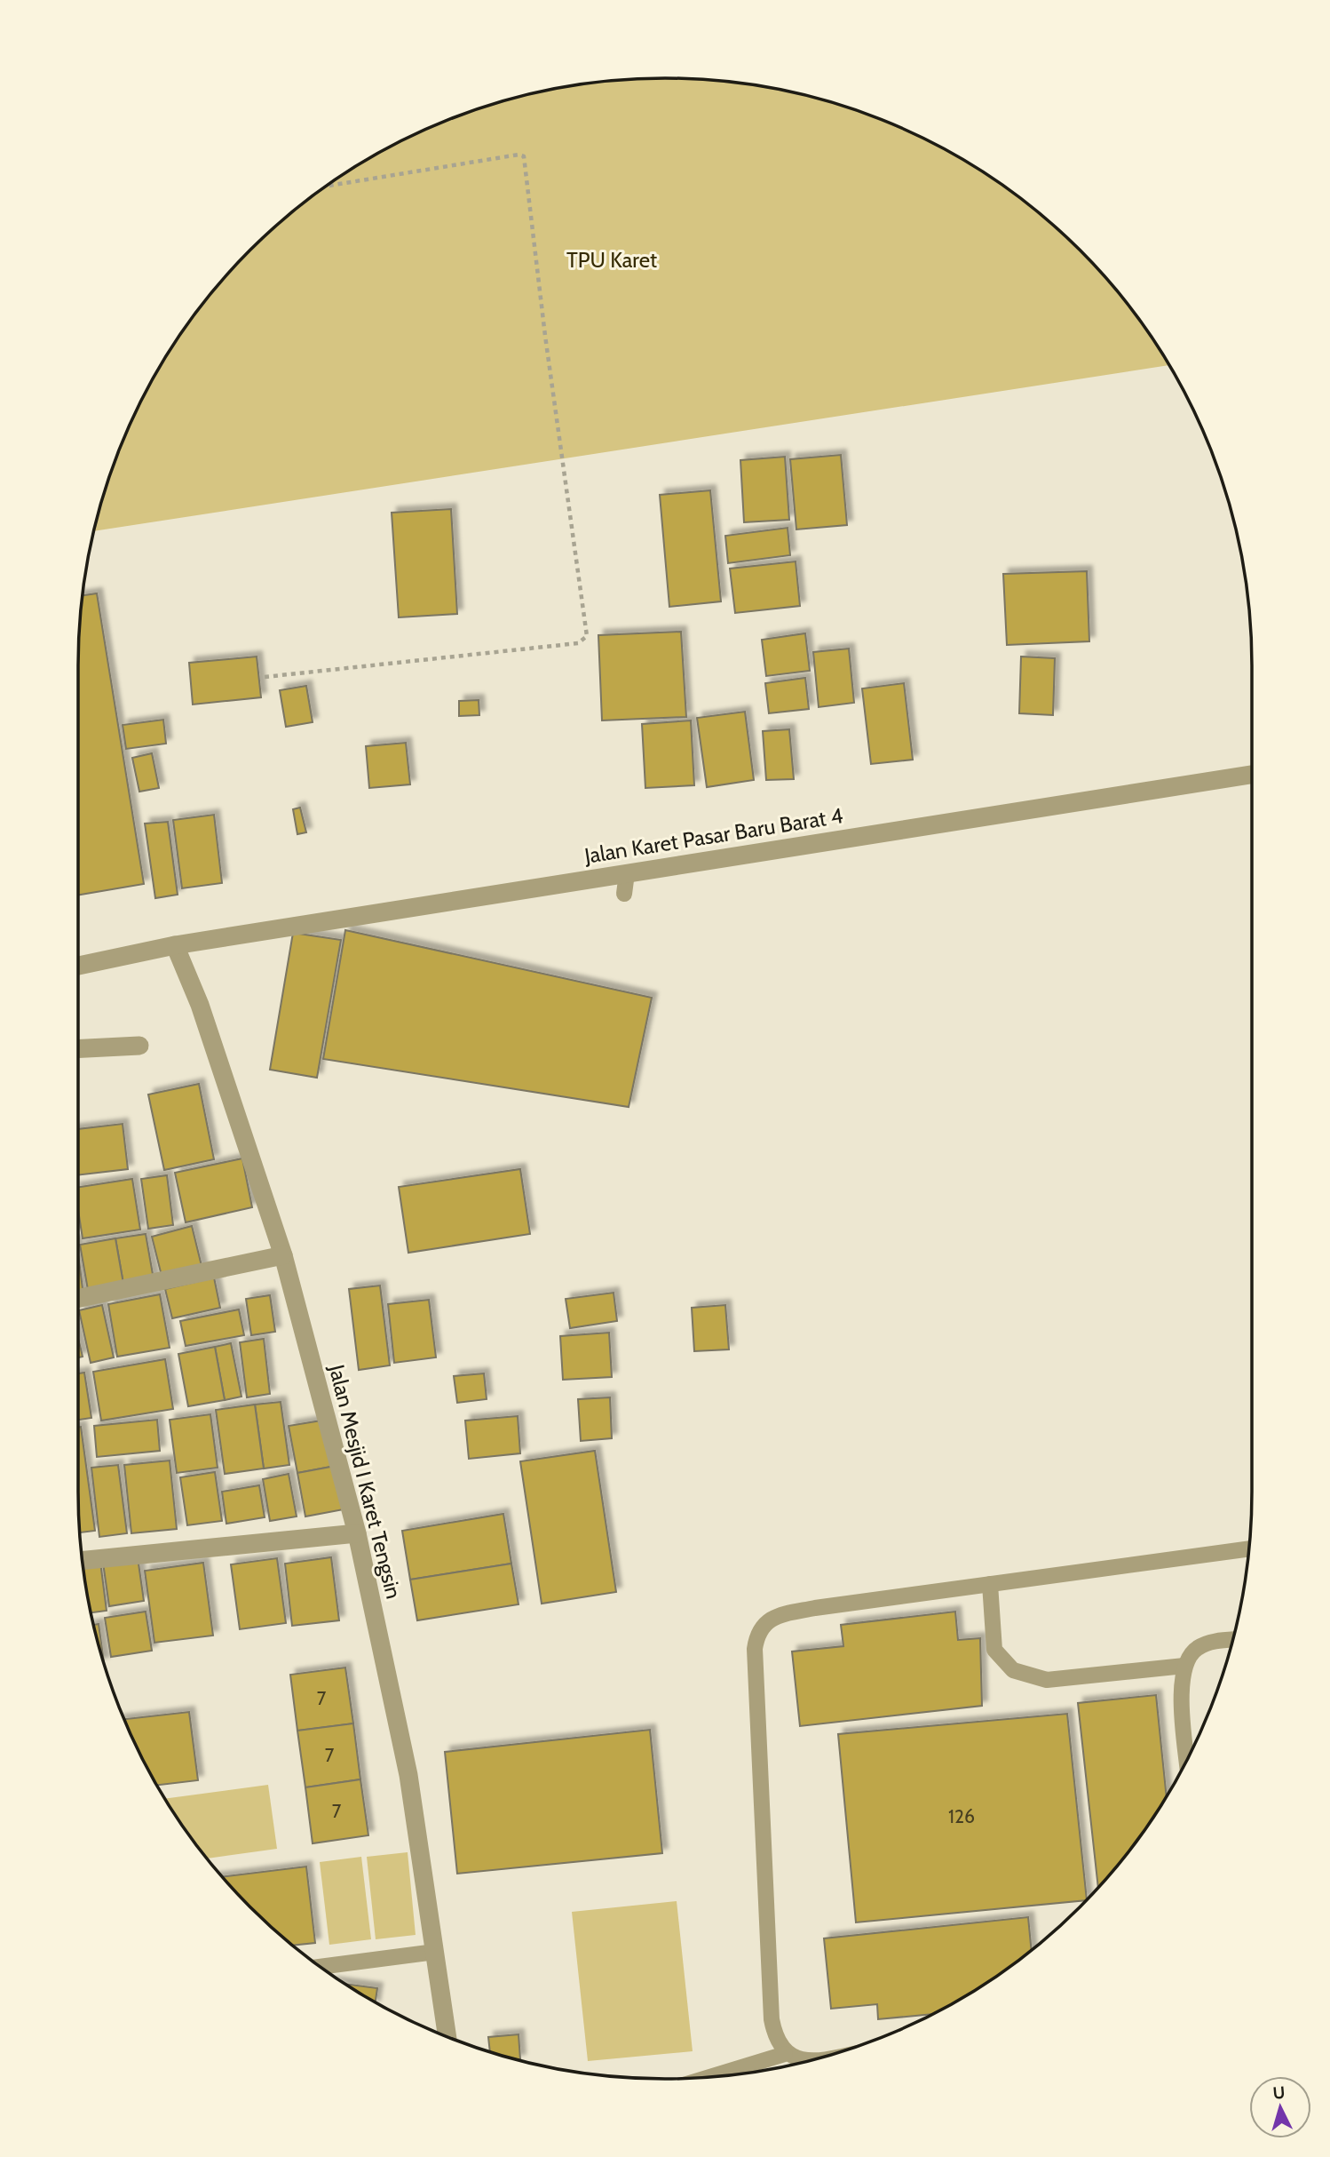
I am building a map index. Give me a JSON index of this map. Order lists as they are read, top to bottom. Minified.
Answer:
{"streets":{"street":["Jalan Karet Pasar Baru Barat 4","Jalan Mesjid I Karet Tengsin"]},"crossings":[["Jalan Karet Pasar Baru Barat 4","Jalan Mesjid I Karet Tengsin"]],"parks":["TPU Karet"],"house_numbers":["7","7","7","126"],"north":"top"}
